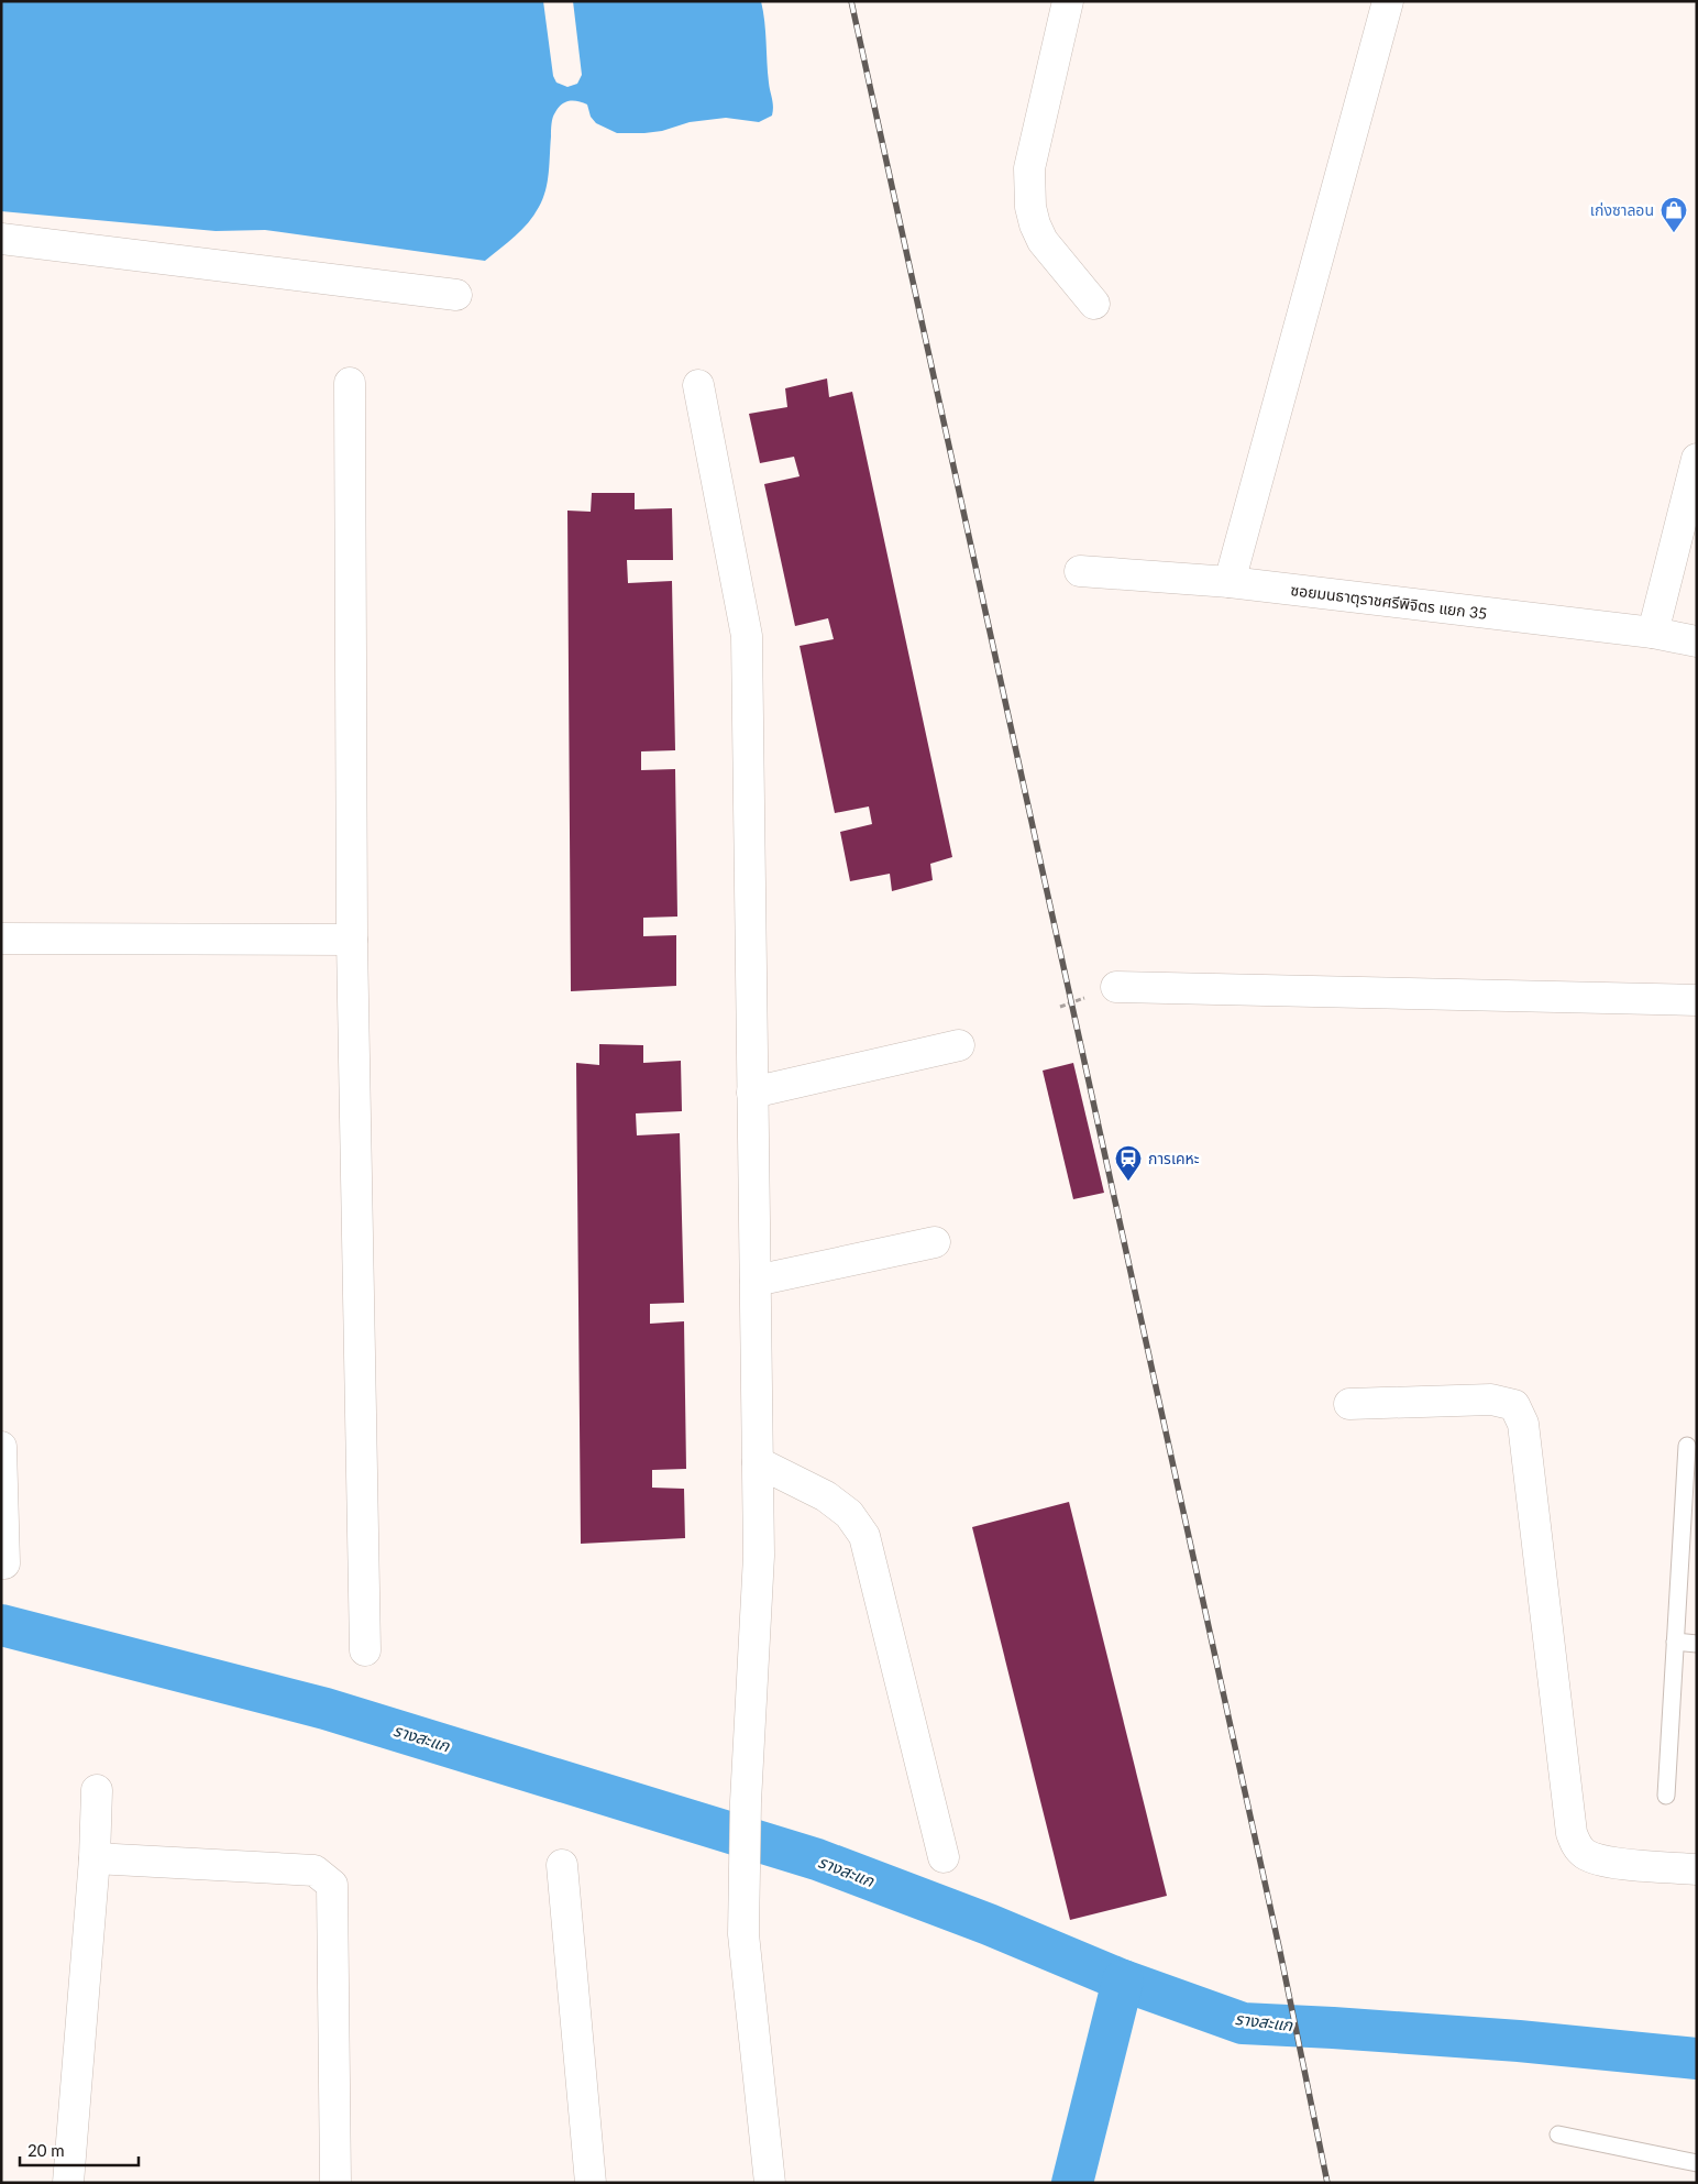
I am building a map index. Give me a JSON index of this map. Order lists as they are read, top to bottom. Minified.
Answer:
{"streets":{"street":["ซอยมนธาตุราชศรีพิจิตร แยก 35"]},"water":["รางสะแก"],"places":{"shop":["เก่งซาลอน"],"station":["การเคหะ"]},"scale_bar":"20 m"}
